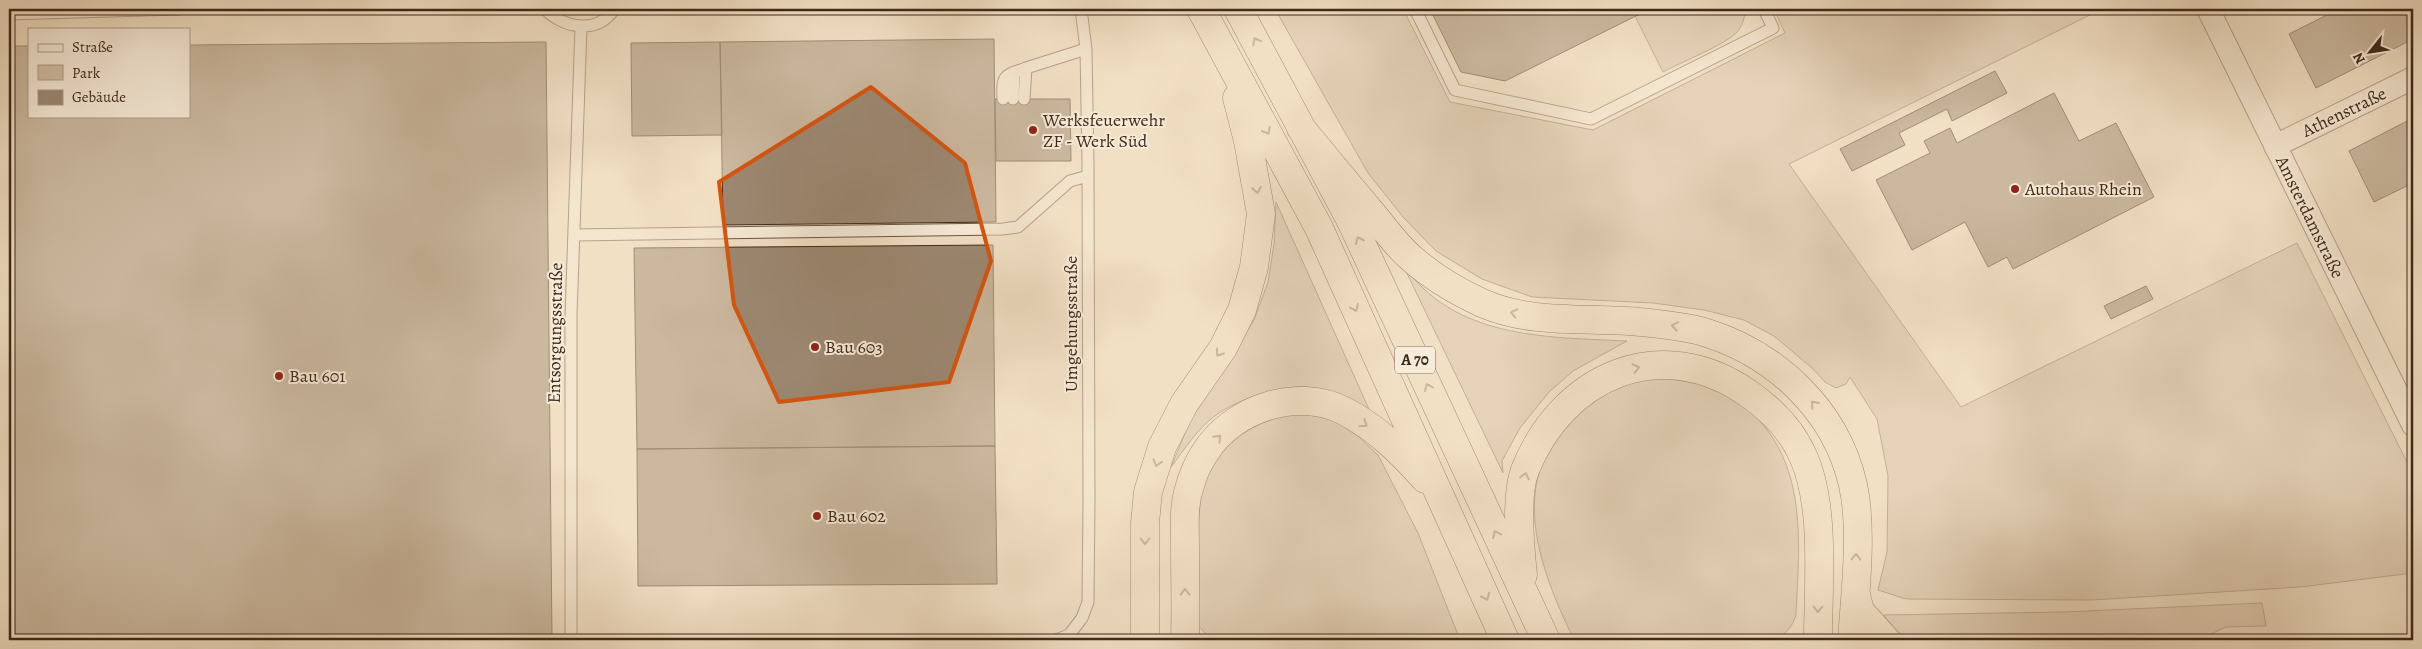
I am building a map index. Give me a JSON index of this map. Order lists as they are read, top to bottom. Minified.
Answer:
{"streets":{"highway":["A 70"],"street":["Athenstraße","Amsterdamstraße"],"lane":["Umgehungsstraße","Entsorgungsstraße"]},"crossings":[["Athenstraße","Amsterdamstraße"]],"places":["Werksfeuerwehr ZF - Werk Süd","Autohaus Rhein","Bau 603","Bau 601","Bau 602"],"legend":["Straße","Park","Gebäude"],"north":"bottom left"}
